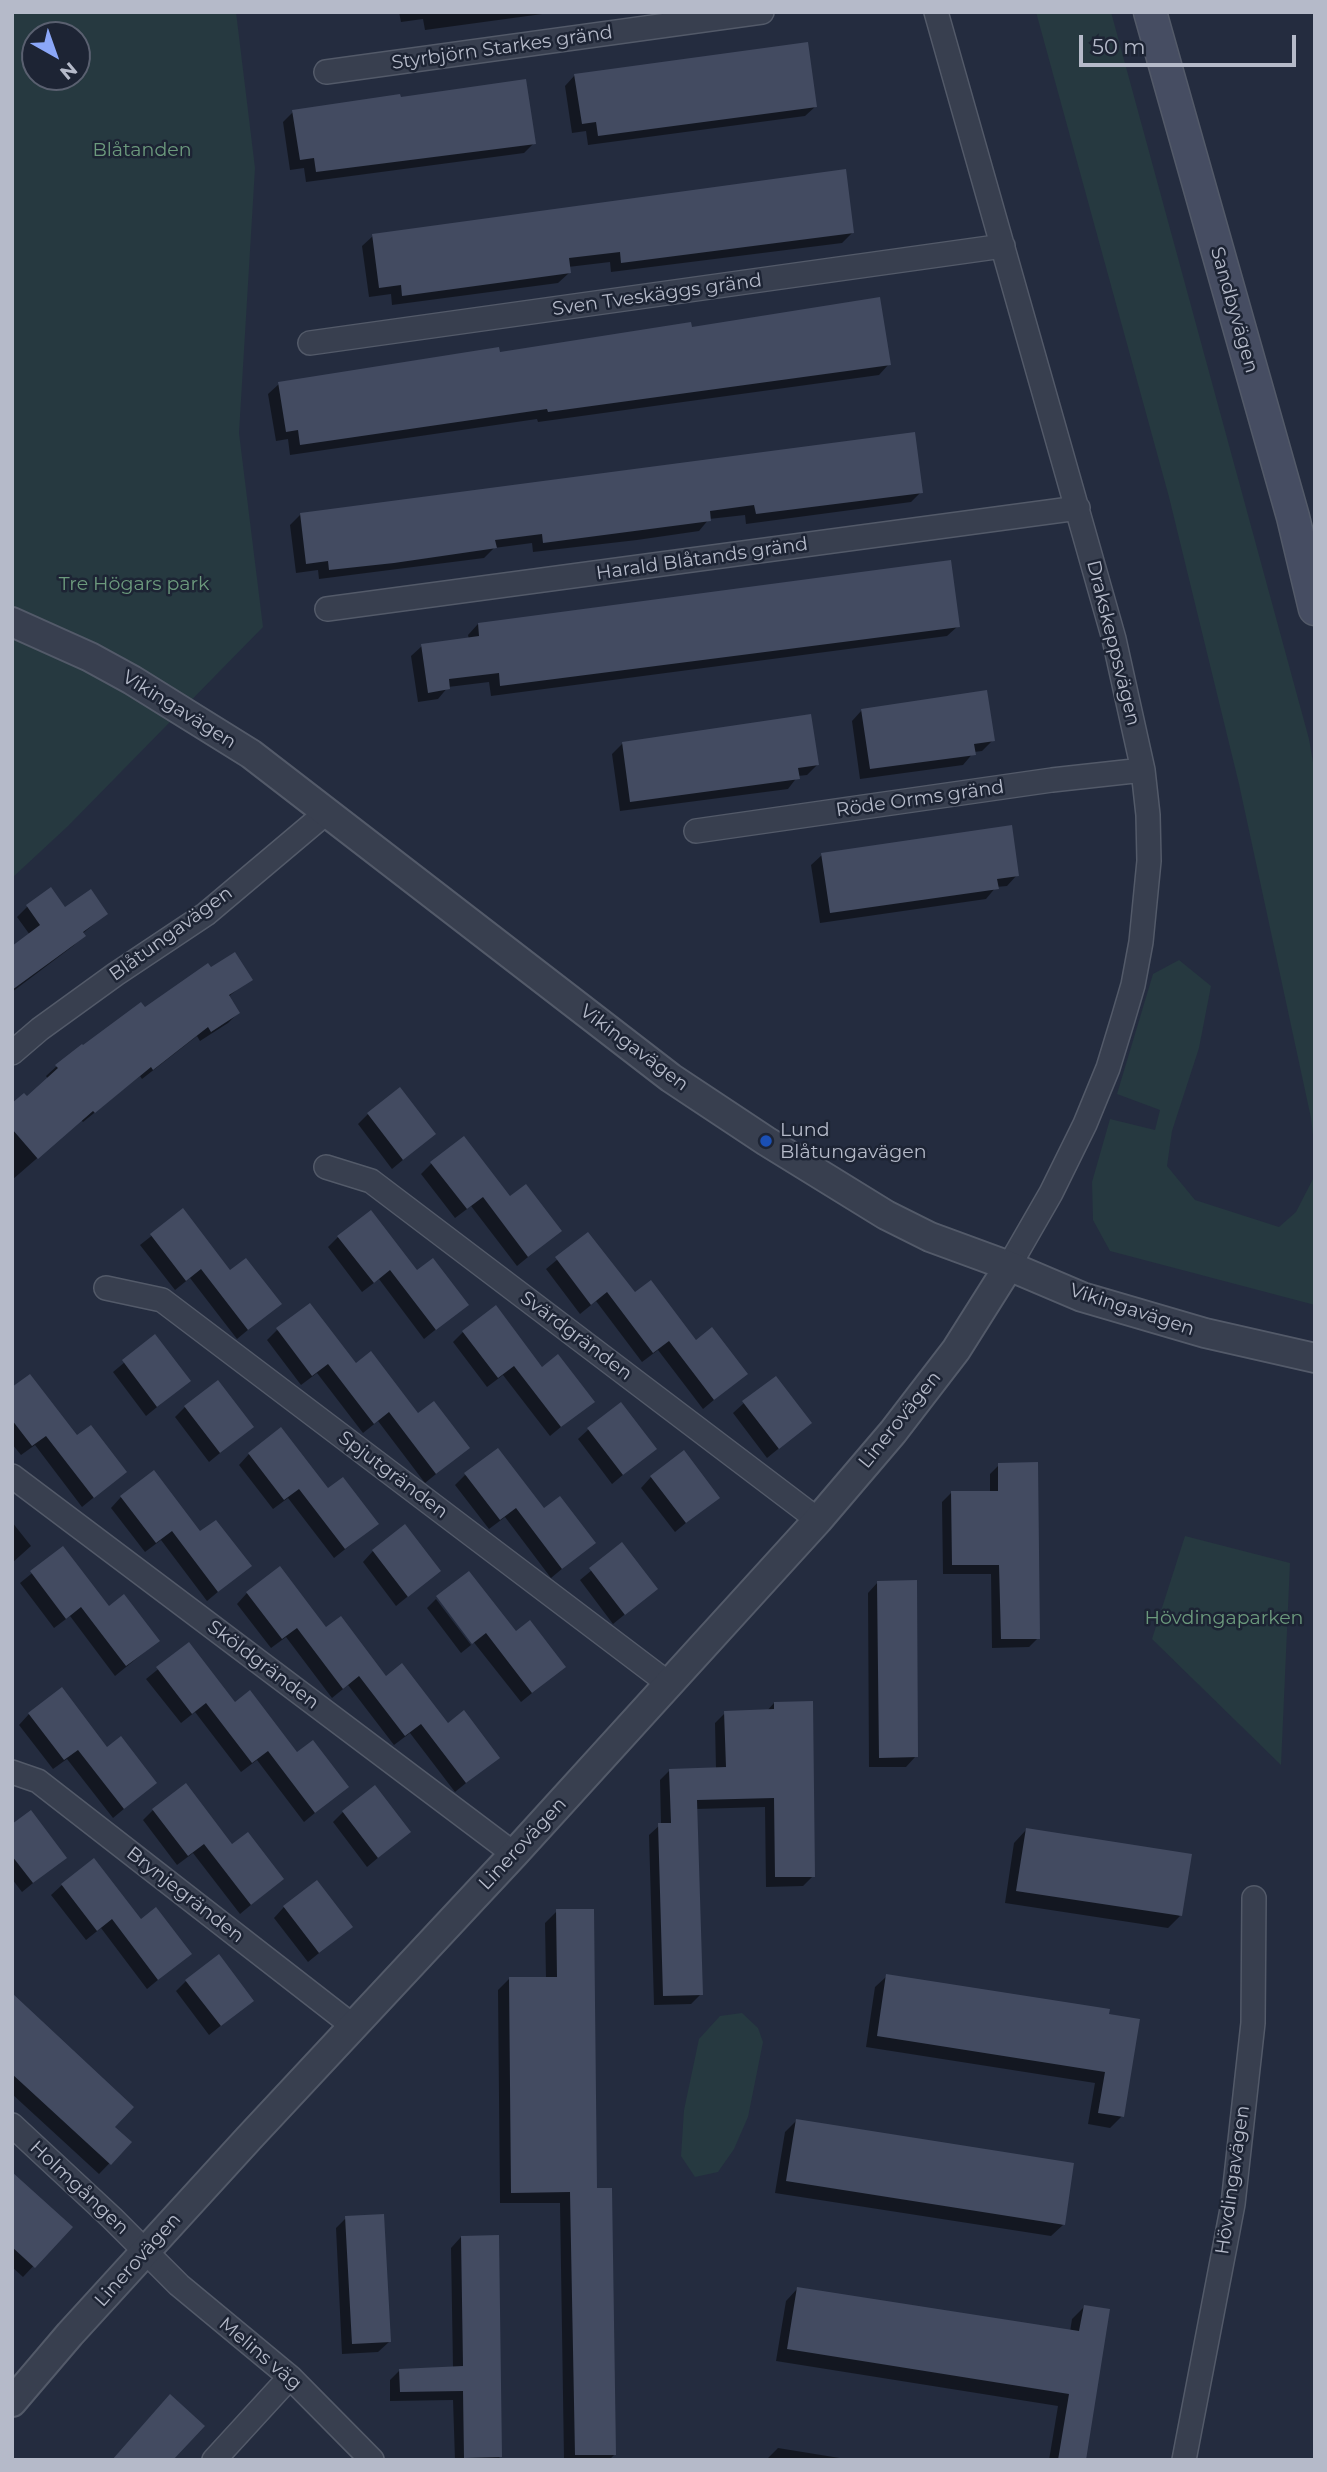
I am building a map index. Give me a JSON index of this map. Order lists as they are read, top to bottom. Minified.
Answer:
{"streets":{"main road":["Sandbyvägen"],"street":["Styrbjörn Starkes gränd","Sven Tveskäggs gränd","Harald Blåtands gränd","Drakskeppsvägen","Vikingavägen","Röde Orms gränd","Blåtungavägen","Svärdgränden","Linerovägen","Spjutgränden","Sköldgränden","Brynjegränden","Hövdingavägen","Holmgången","Melins väg"]},"crossings":[["Sven Tveskäggs gränd","Drakskeppsvägen"],["Harald Blåtands gränd","Drakskeppsvägen"],["Drakskeppsvägen","Vikingavägen"],["Drakskeppsvägen","Röde Orms gränd"],["Drakskeppsvägen","Linerovägen"],["Vikingavägen","Blåtungavägen"],["Vikingavägen","Linerovägen"],["Svärdgränden","Linerovägen"],["Linerovägen","Spjutgränden"],["Linerovägen","Sköldgränden"],["Linerovägen","Brynjegränden"],["Linerovägen","Holmgången"],["Linerovägen","Melins väg"],["Holmgången","Melins väg"]],"parks":["Blåtanden","Tre Högars park","Hövdingaparken"],"places":["Lund Blåtungavägen"],"scale_bar":"50 m","north":"bottom right"}
